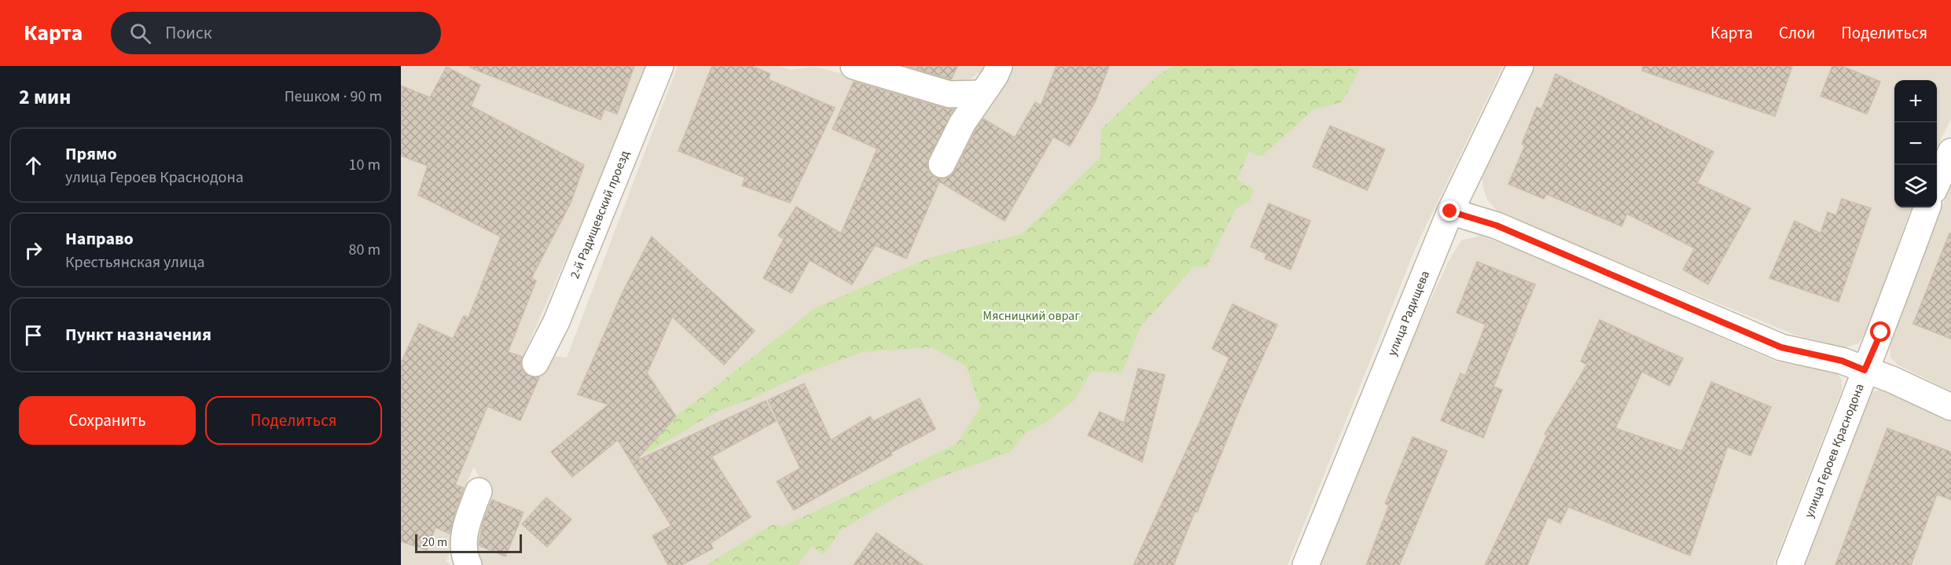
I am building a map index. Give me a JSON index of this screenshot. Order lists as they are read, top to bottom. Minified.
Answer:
{"streets":{"street":["2-й Радищевский проезд","улица Радищева","улица Героев Краснодона"]},"parks":["Мясницкий овраг"],"scale_bar":"20 m","page":{"header":"Карта","search":"Поиск","nav":["Карта","Слои","Поделиться"],"heading":["2 мин","Пешком · 90 m"],"map_buttons":["+","−"],"list":[["Прямо","улица Героев Краснодона","10 m"],["Направо","Крестьянская улица","80 m"],"Пункт назначения"],"buttons":["Сохранить","Поделиться"],"scale":"20 m"}}
